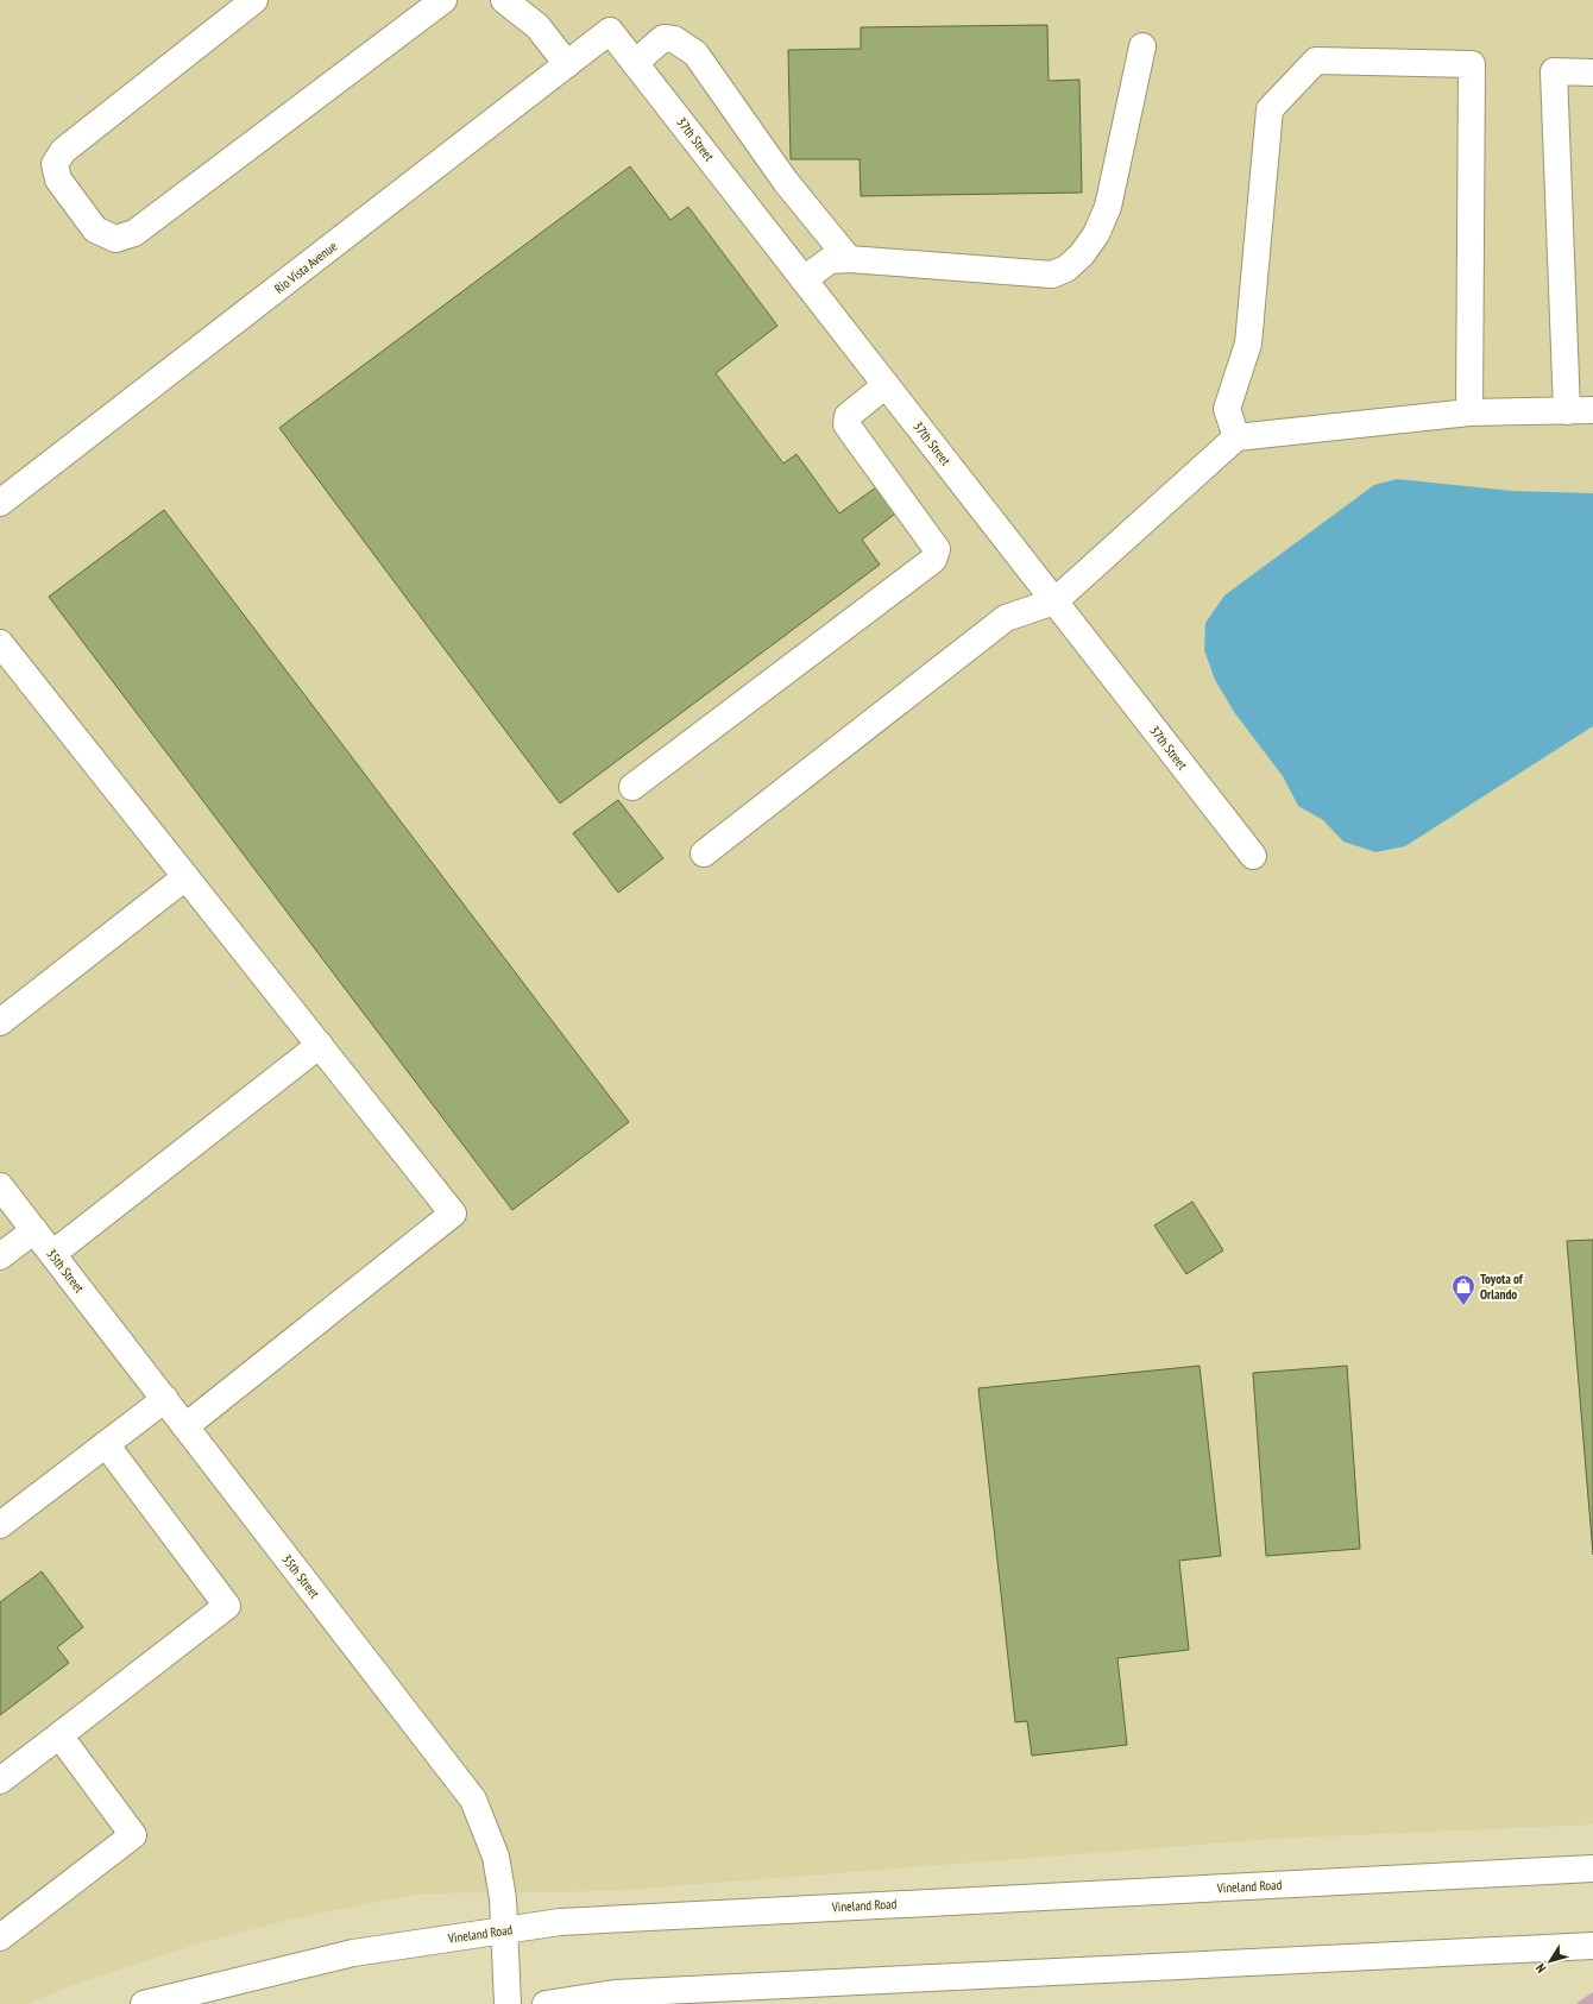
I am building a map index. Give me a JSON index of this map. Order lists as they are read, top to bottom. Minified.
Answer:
{"streets":{"street":["37th Street","Rio Vista Avenue","35th Street","Vineland Road"]},"crossings":[["37th Street","Rio Vista Avenue"],["35th Street","Vineland Road"]],"places":{"shop":["Toyota of Orlando"]},"north":"bottom left"}
